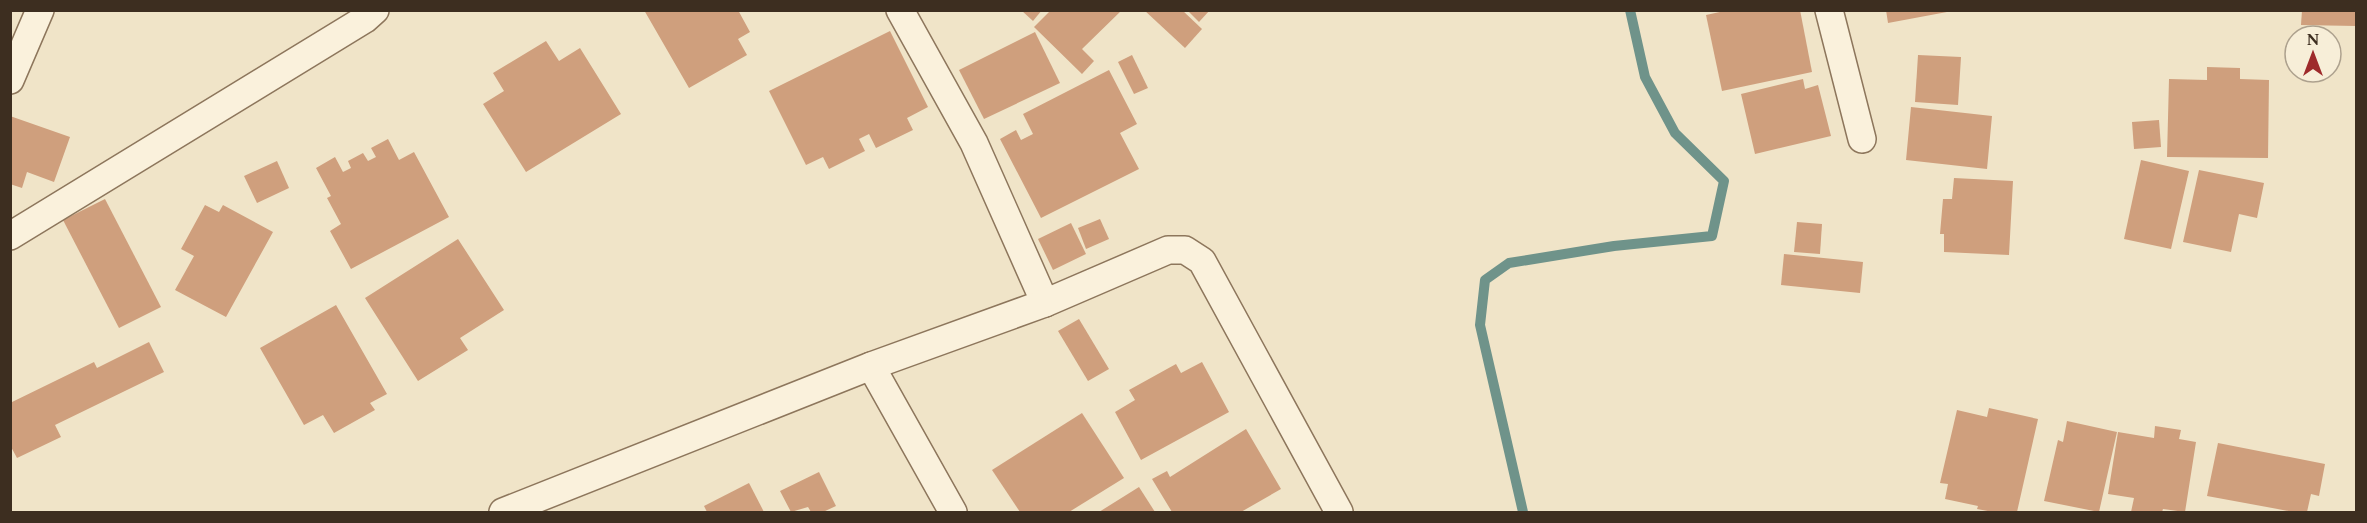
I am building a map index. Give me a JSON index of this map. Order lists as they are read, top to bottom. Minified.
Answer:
{"north":"top"}
